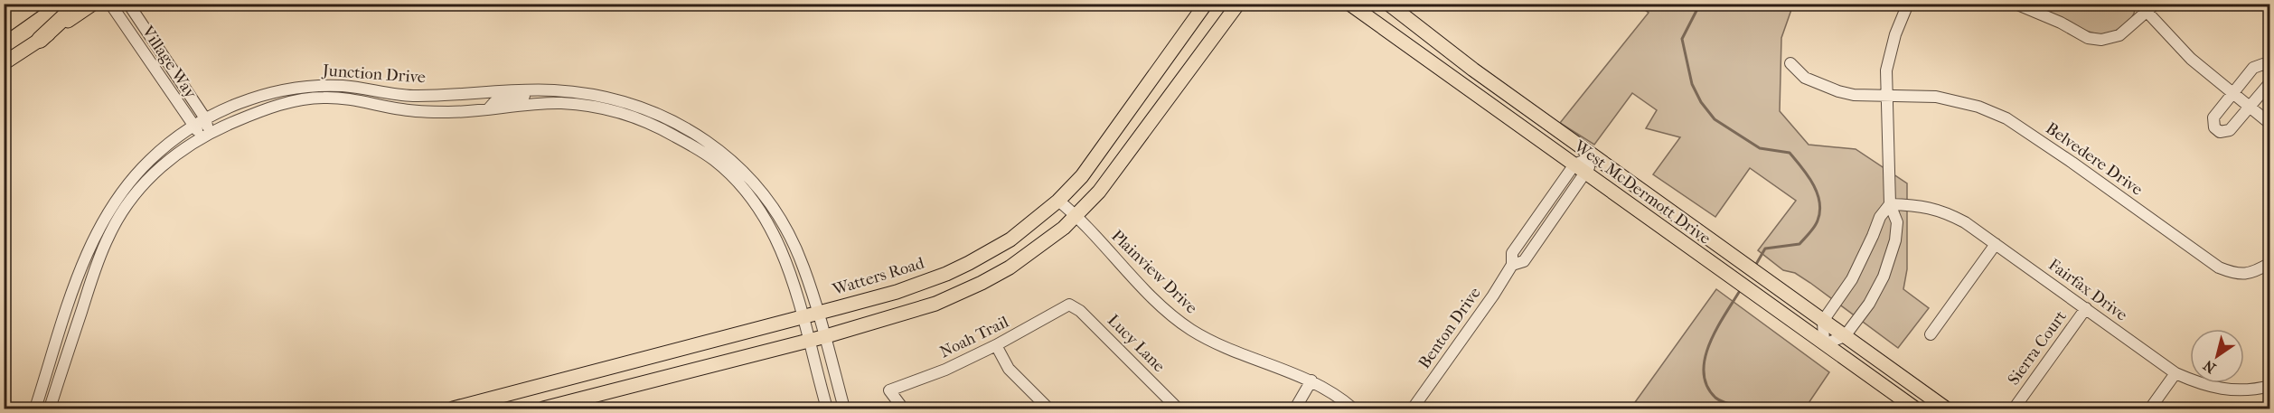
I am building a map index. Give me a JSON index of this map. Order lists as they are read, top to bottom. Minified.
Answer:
{"streets":{"main road":["West McDermott Drive","Watters Road"],"street":["Village Way","Junction Drive","Belvedere Drive","Plainview Drive","Fairfax Drive","Benton Drive","Noah Trail","Lucy Lane","Sierra Court"]},"crossings":[["Village Way","Junction Drive"],["Junction Drive","Watters Road"],["West McDermott Drive","Benton Drive"],["Plainview Drive","Watters Road"],["Fairfax Drive","Sierra Court"],["Noah Trail","Lucy Lane"]],"north":"bottom left"}
